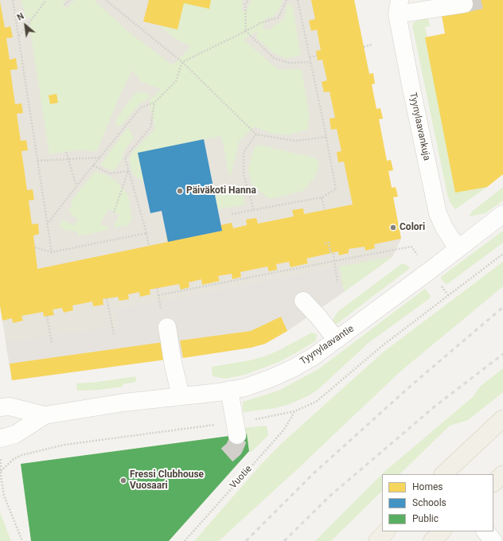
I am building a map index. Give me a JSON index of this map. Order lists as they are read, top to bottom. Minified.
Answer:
{"streets":{"street":["Tyynylaavankuja","Tyynylaavantie"],"path":["Vuotie"]},"crossings":[["Tyynylaavankuja","Tyynylaavantie"]],"places":["Päiväkoti Hanna","Colori","Fressi Clubhouse Vuosaari"],"legend":["Homes","Schools","Public"],"north":"top left"}
